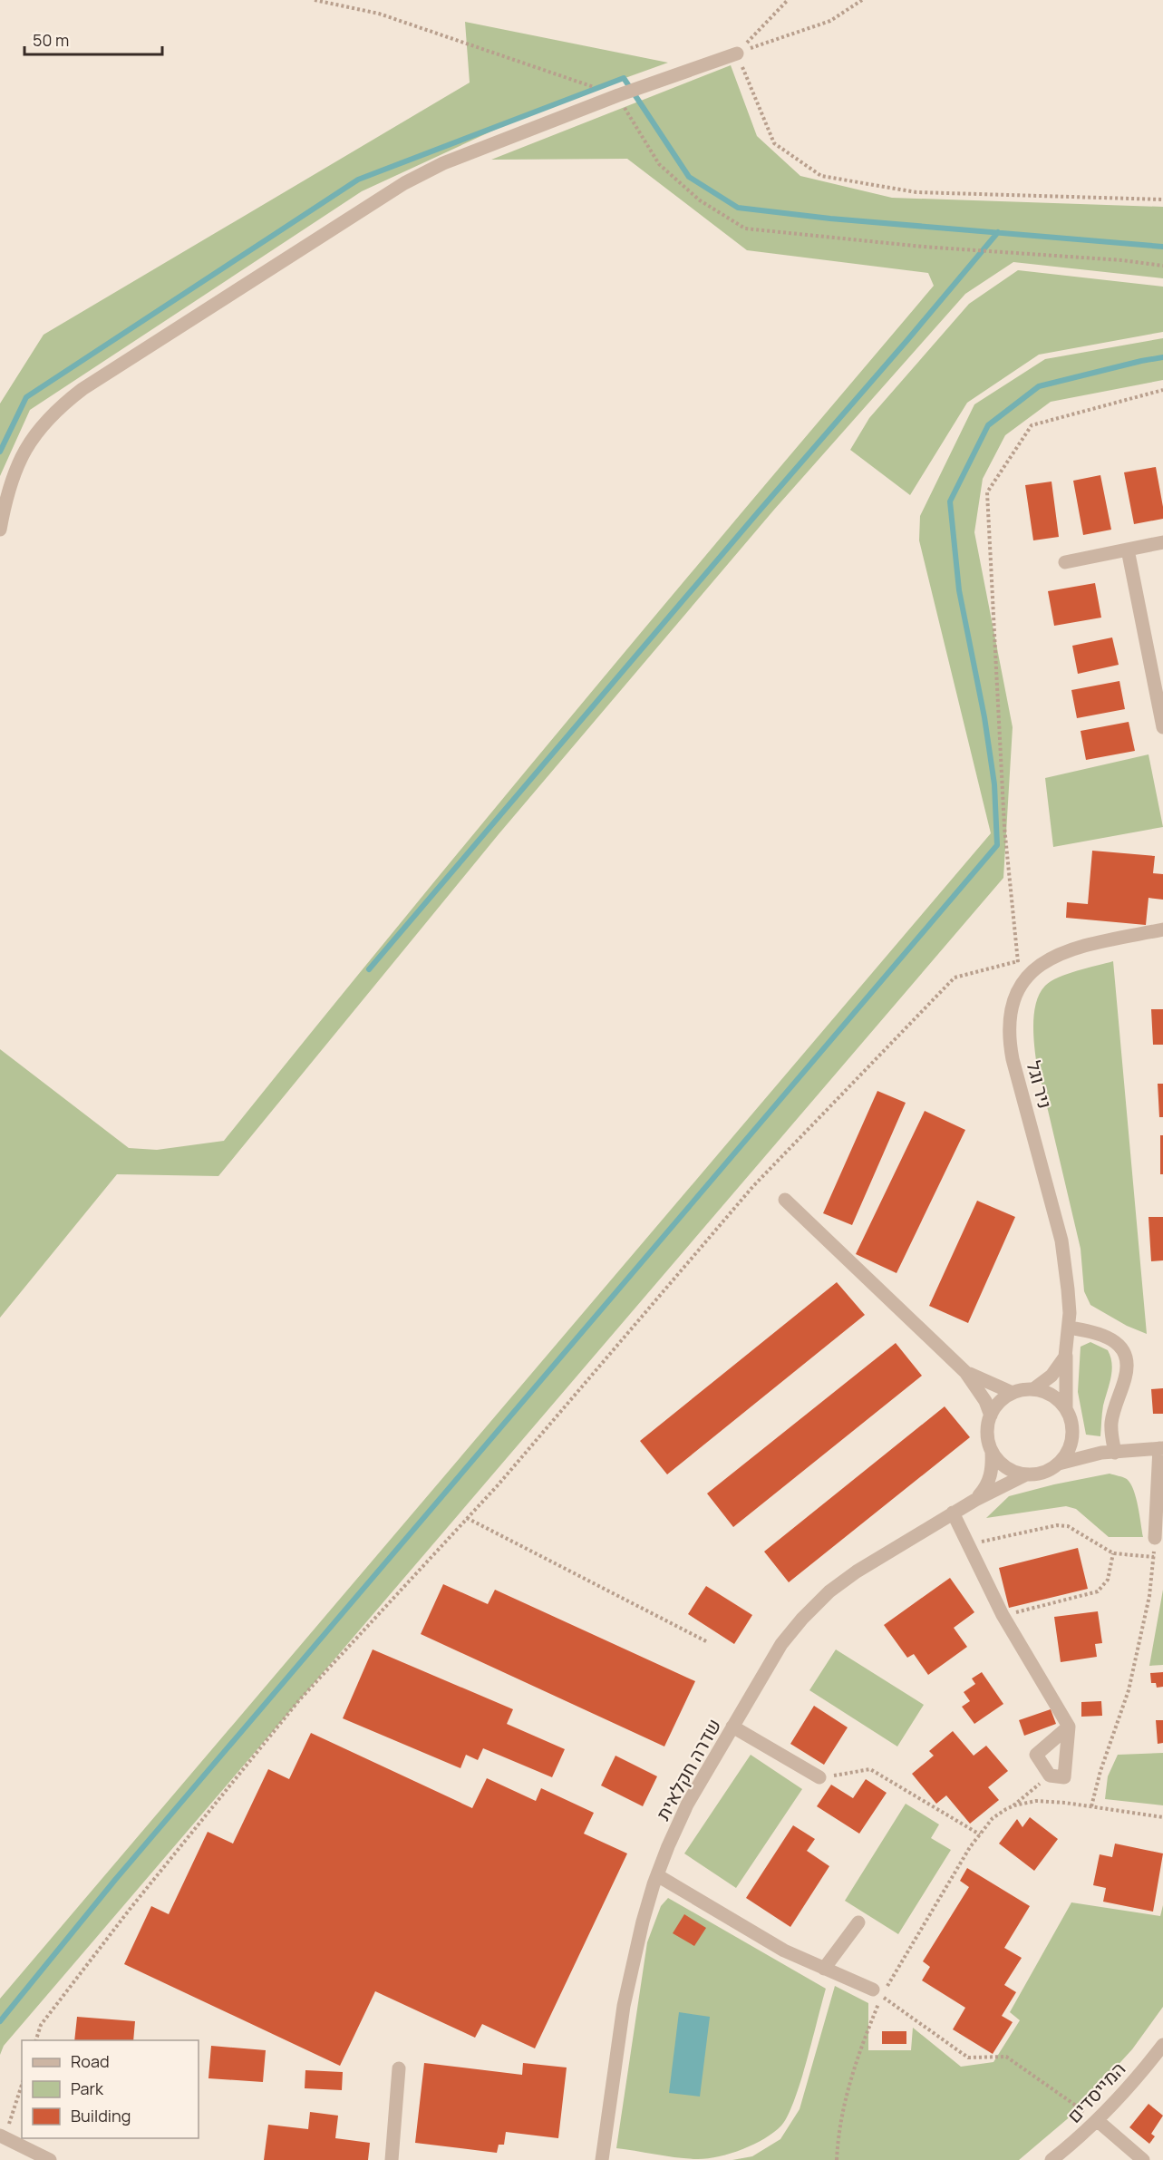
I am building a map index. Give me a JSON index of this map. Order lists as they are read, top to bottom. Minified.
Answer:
{"streets":{"street":["ניר וגל","שדרה חקלאית","המייסדים"]},"crossings":[["ניר וגל","שדרה חקלאית"]],"legend":["Road","Park","Building"],"scale_bar":"50 m"}
